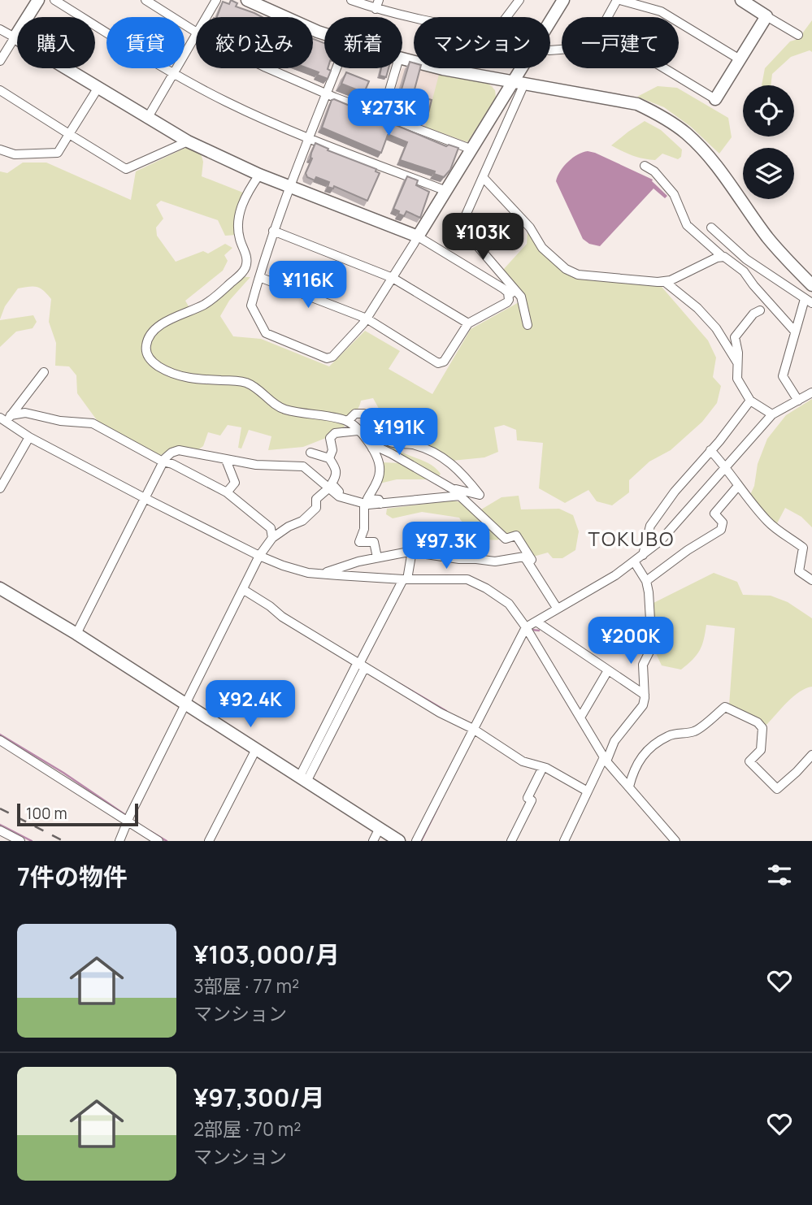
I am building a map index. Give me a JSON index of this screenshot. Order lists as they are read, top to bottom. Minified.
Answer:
{"districts":["TOKUBO"],"scale_bar":"100 m","page":{"chip":["購入","賃貸","絞り込み","新着","マンション","一戸建て"],"price":["¥273K","¥103K","¥116K","¥191K","¥97.3K","¥200K","¥92.4K"],"scale":"100 m","heading":"7件の物件","list":[{"name":"¥103,000/月","note":"3部屋 · 77 m² · マンション"},{"name":"¥97,300/月","note":"2部屋 · 70 m² · マンション"}]}}
